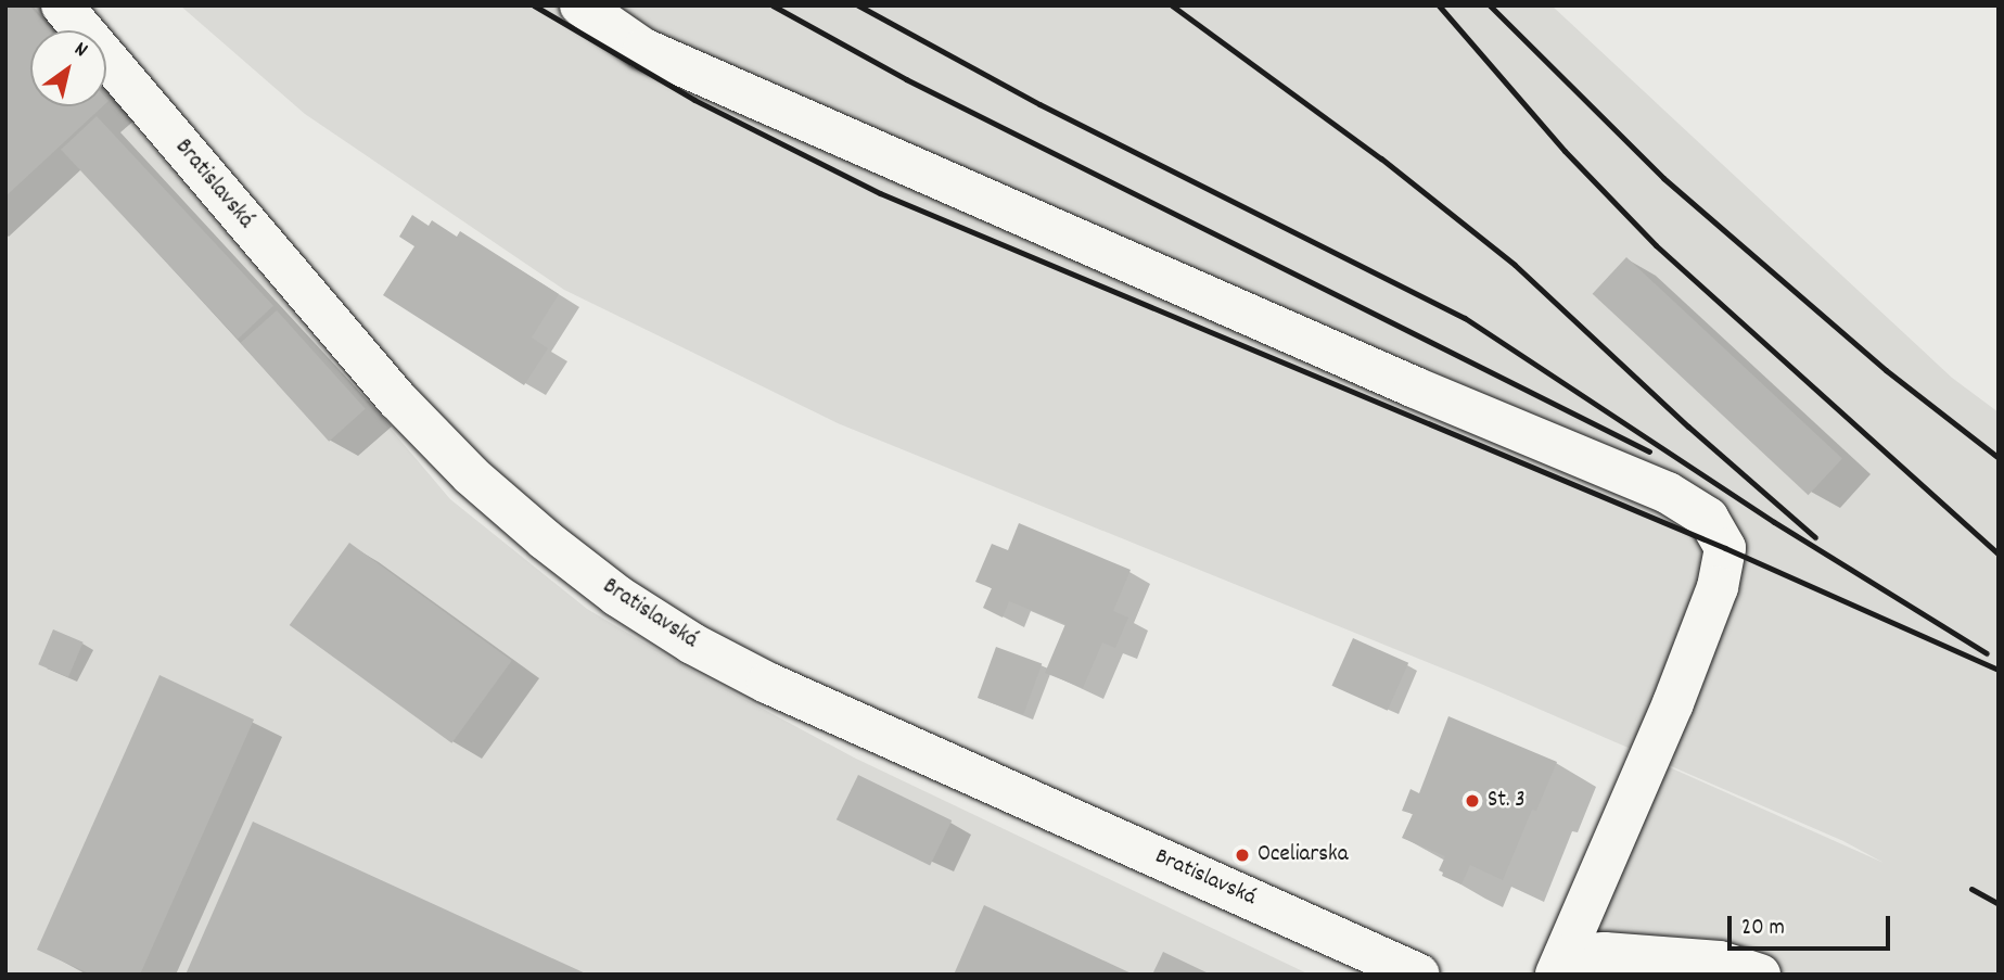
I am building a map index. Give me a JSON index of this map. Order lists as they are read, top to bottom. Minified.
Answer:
{"streets":{"street":["Bratislavská"]},"places":["St. 3","Oceliarska"],"scale_bar":"20 m","north":"top right"}
